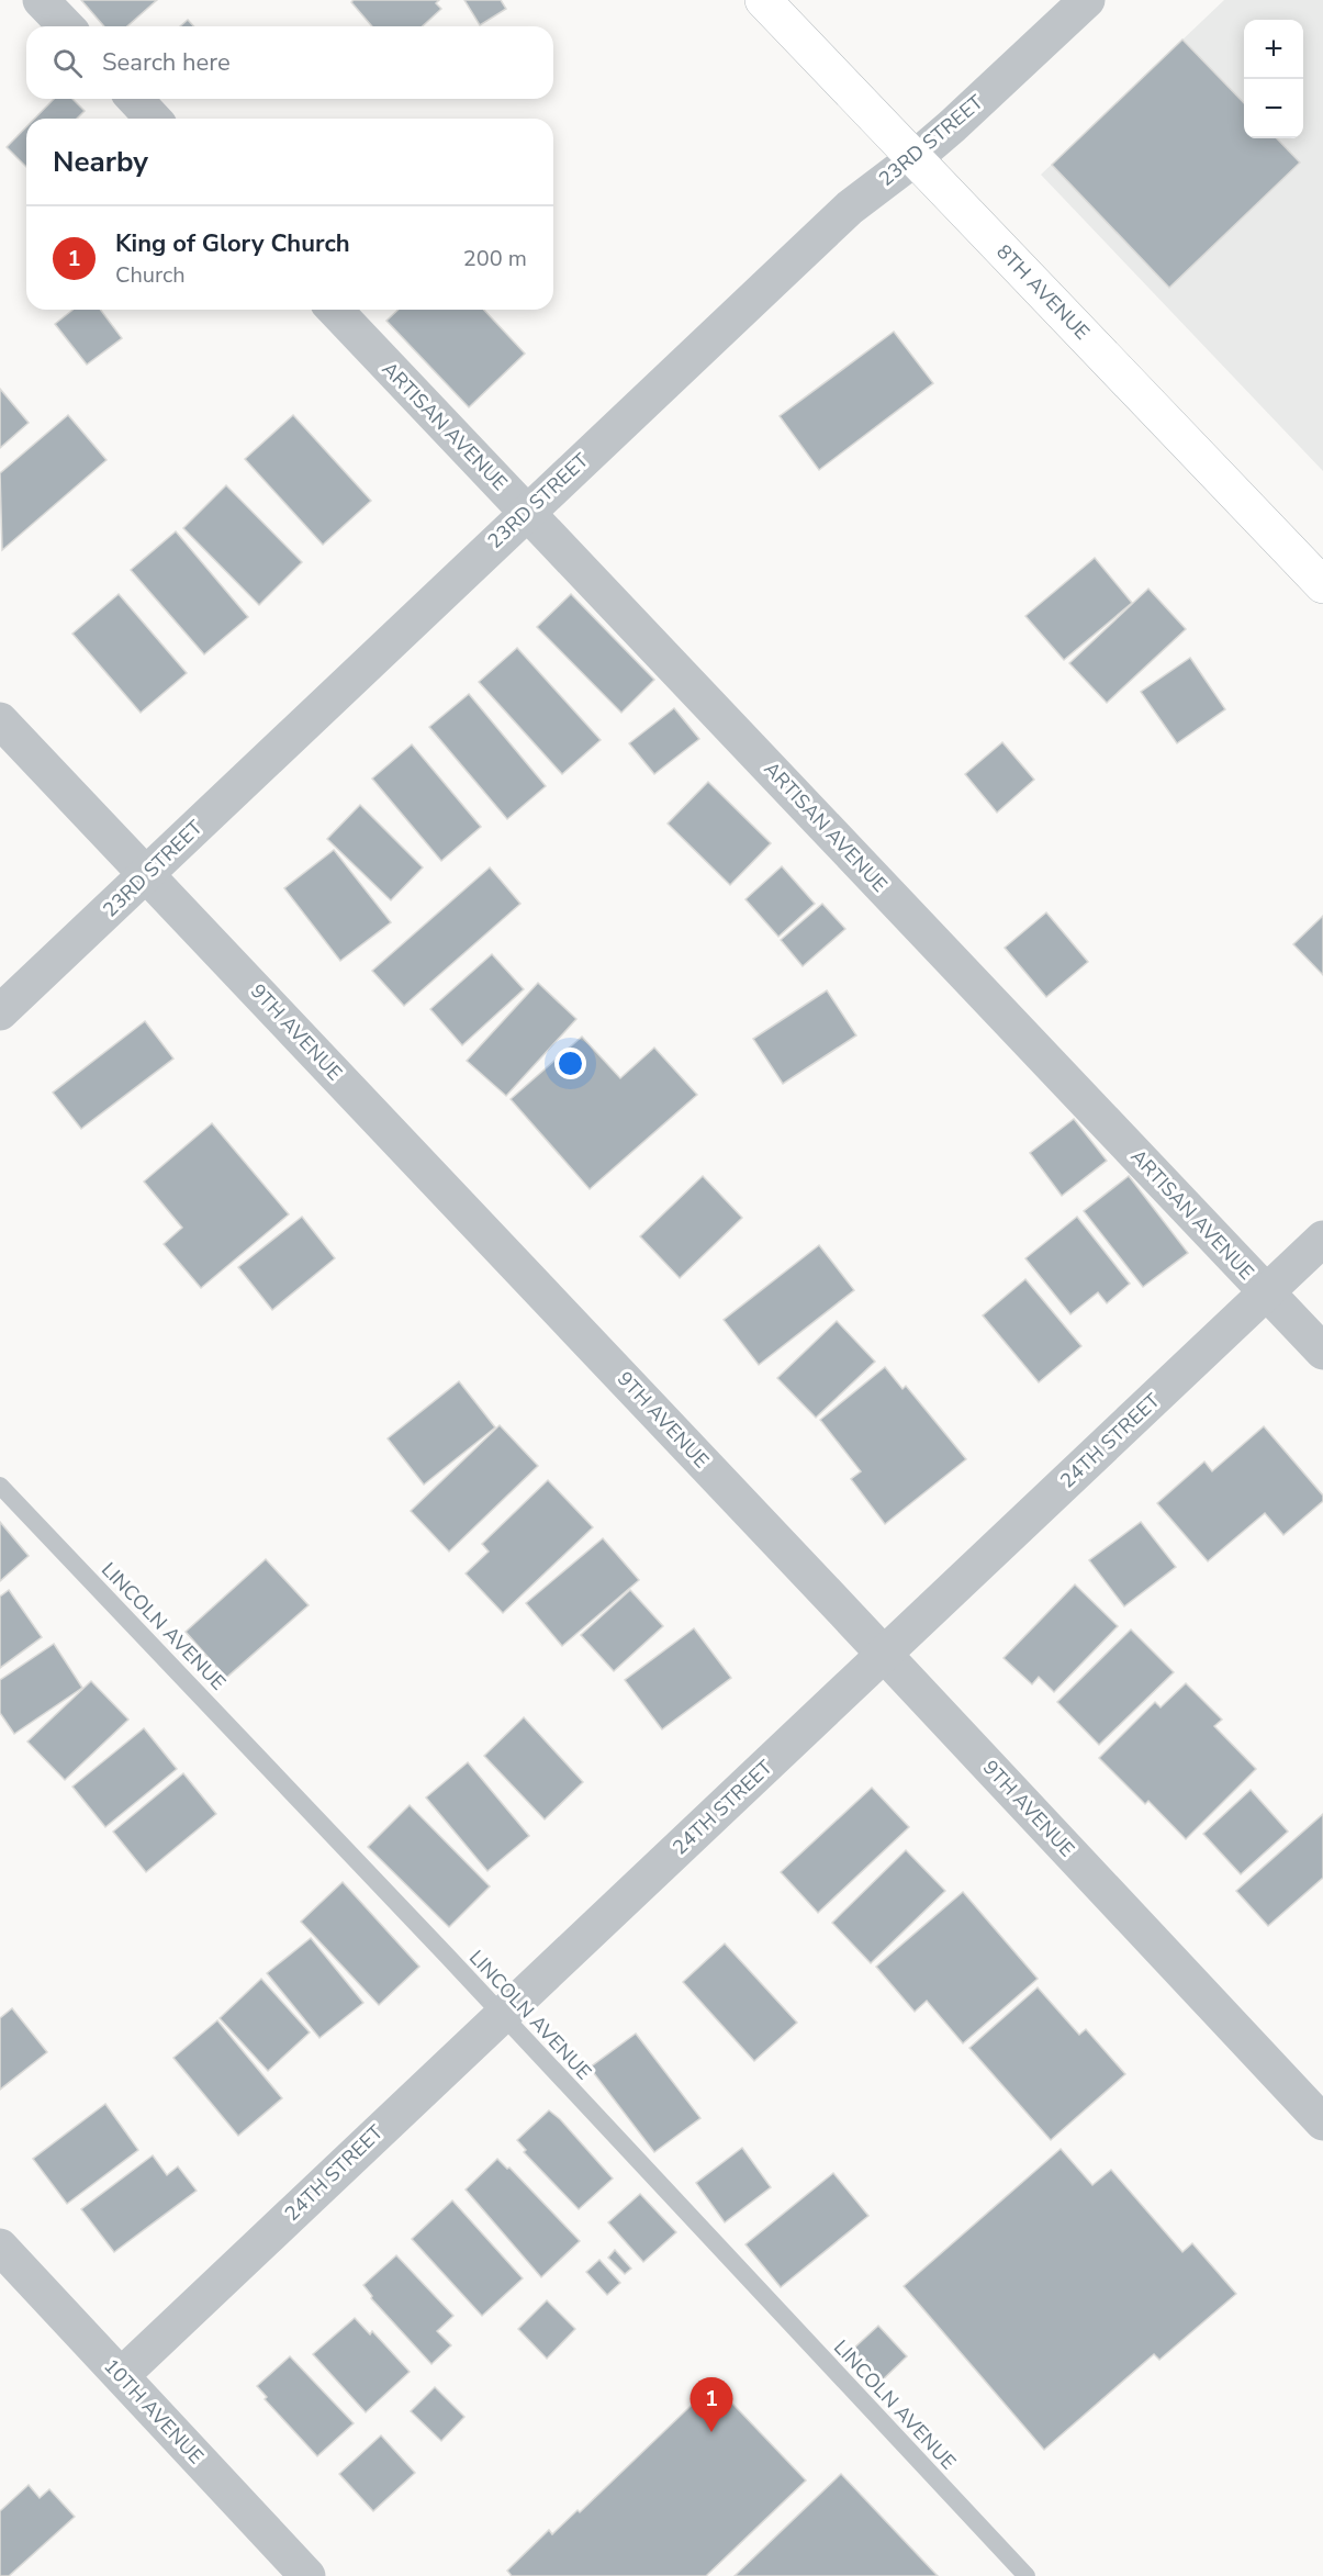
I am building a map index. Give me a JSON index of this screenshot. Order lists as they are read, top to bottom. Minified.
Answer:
{"streets":{"main road":["8TH AVENUE"],"street":["23RD STREET","ARTISAN AVENUE","9TH AVENUE","24TH STREET","10TH AVENUE"],"lane":["LINCOLN AVENUE"]},"crossings":[["23RD STREET","8TH AVENUE"],["23RD STREET","ARTISAN AVENUE"],["23RD STREET","9TH AVENUE"],["ARTISAN AVENUE","24TH STREET"],["9TH AVENUE","24TH STREET"],["24TH STREET","LINCOLN AVENUE"],["24TH STREET","10TH AVENUE"]],"page":{"map_buttons":["+","−"],"search":"Search here","heading":"Nearby","list":[{"mark":"1","name":"King of Glory Church","note":"Church","value":"200 m"}],"pins":"1"}}
